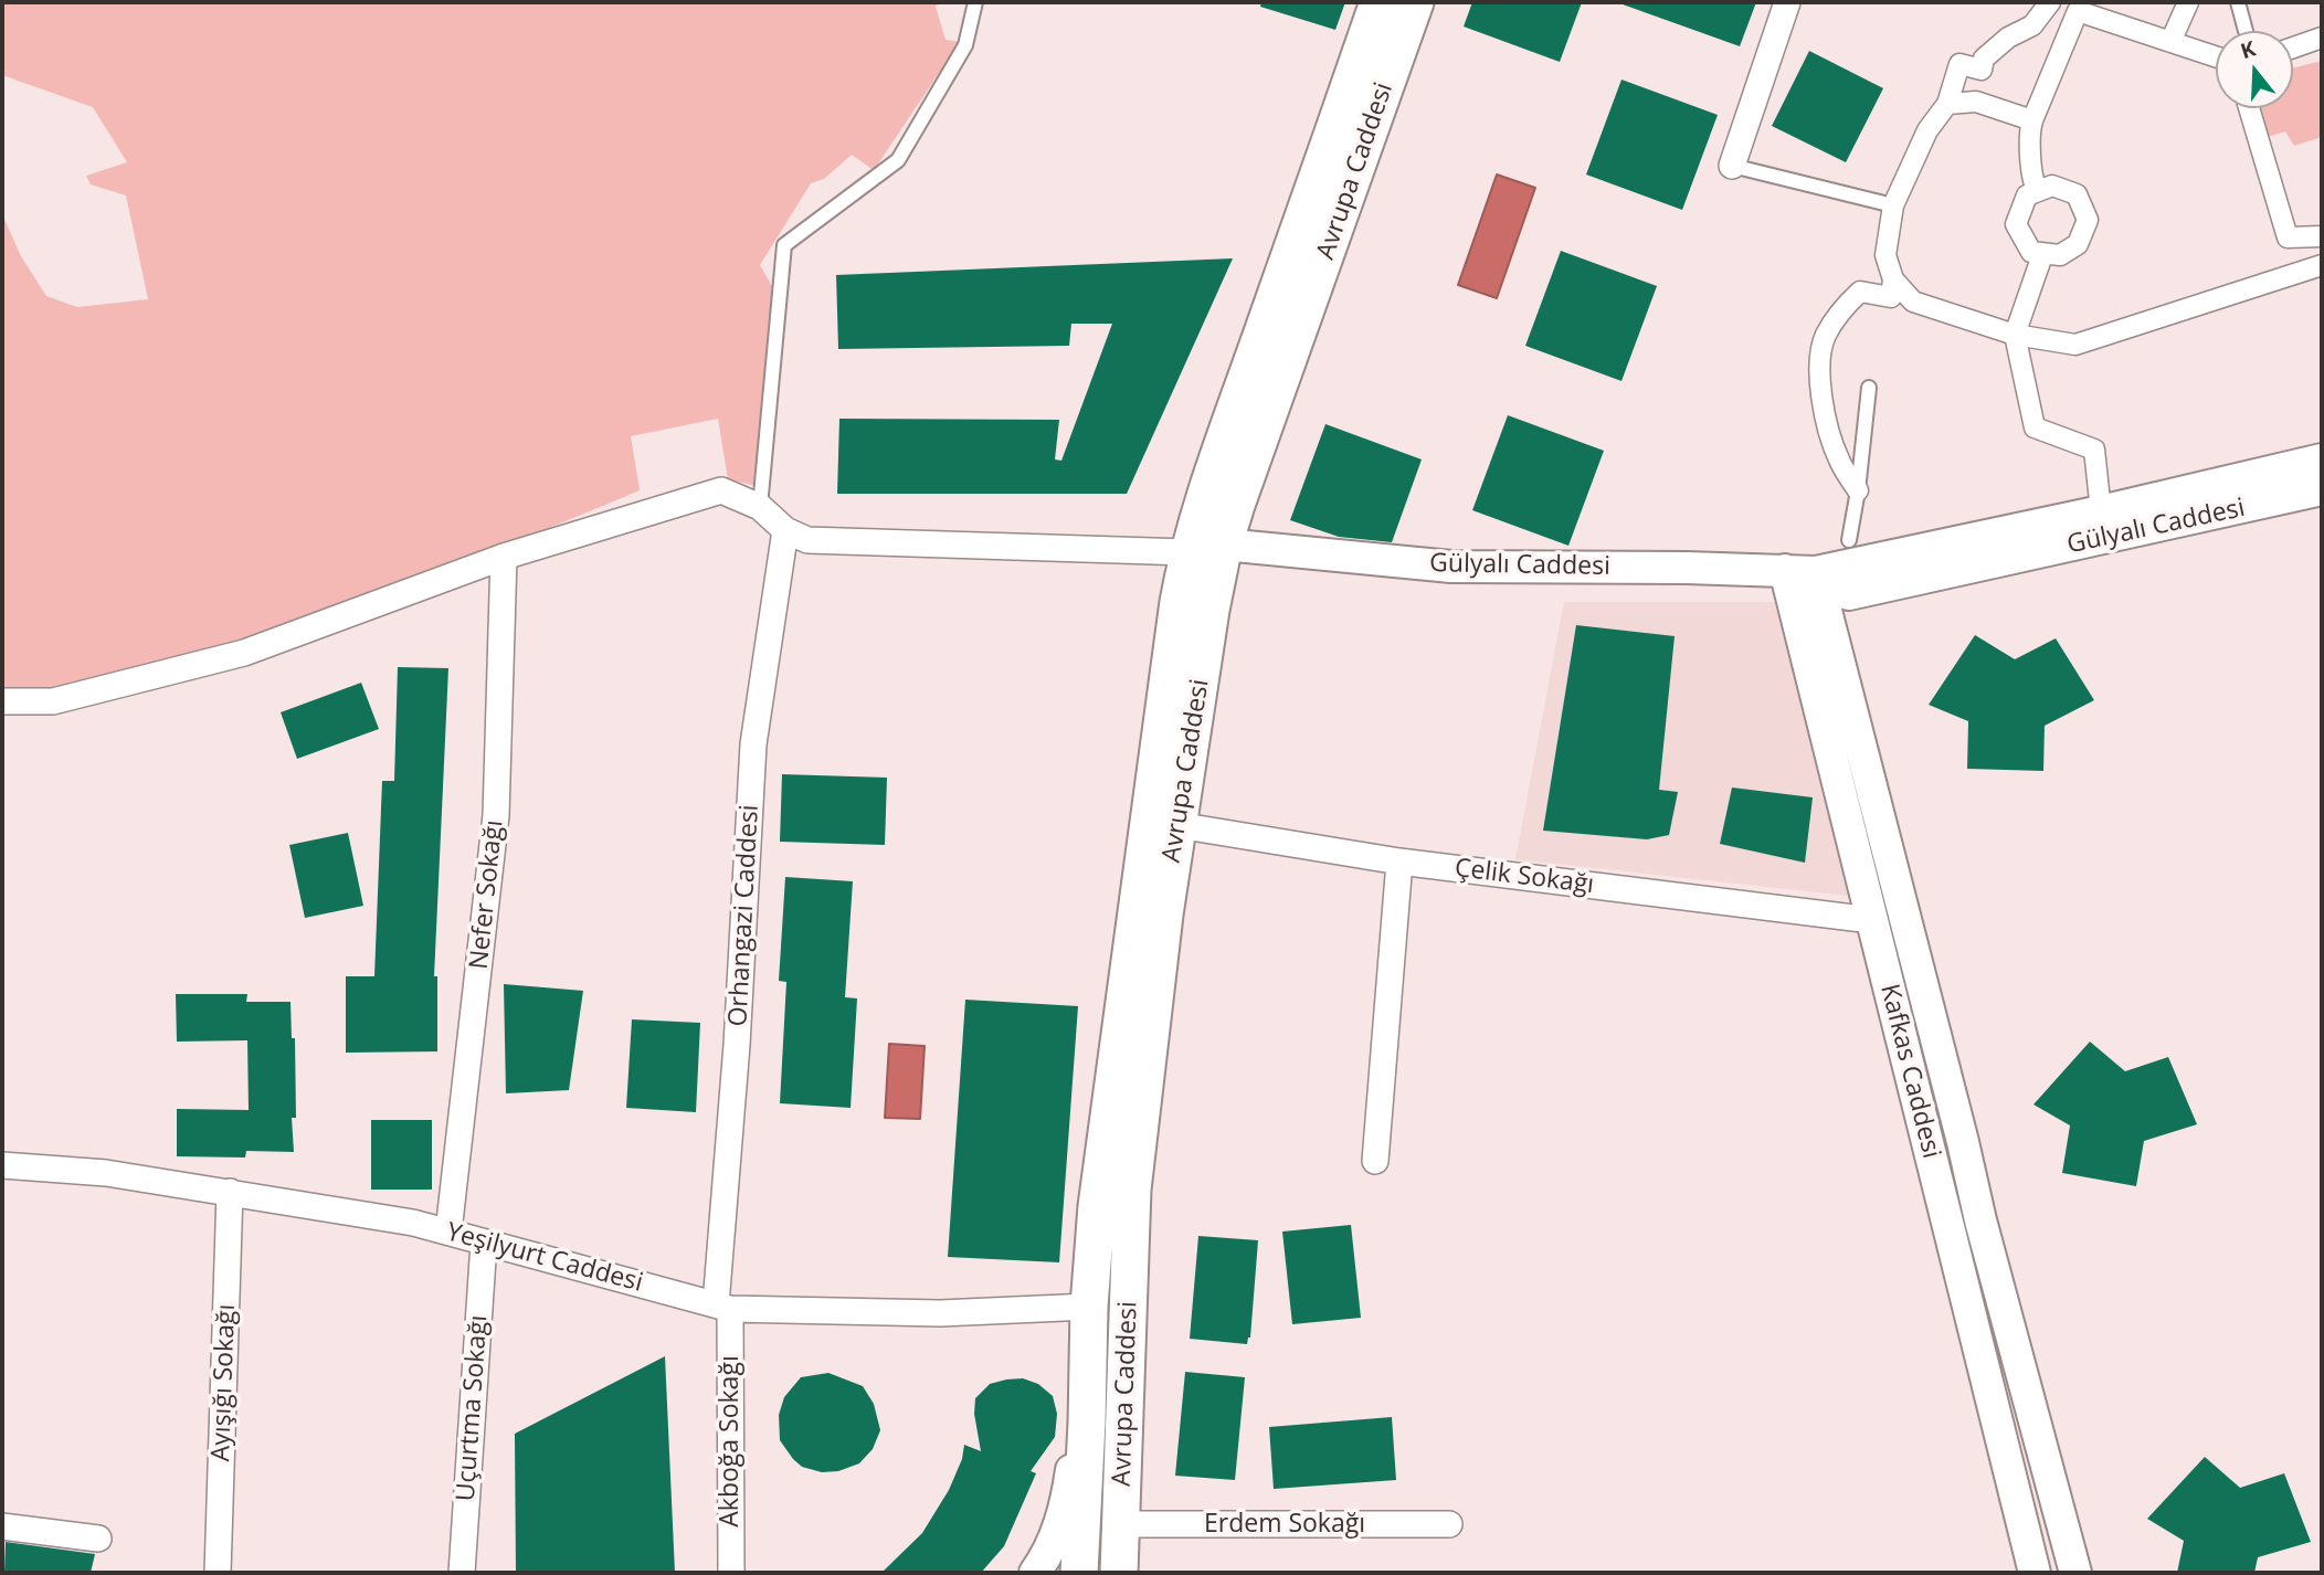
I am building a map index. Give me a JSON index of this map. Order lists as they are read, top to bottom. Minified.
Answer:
{"streets":{"main road":["Avrupa Caddesi"],"street":["Gülyalı Caddesi","Çelik Sokağı","Nefer Sokağı","Orhangazi Caddesi","Kafkas Caddesi","Yeşilyurt Caddesi","Ayışığı Sokağı","Uçurtma Sokağı","Akboğa Sokağı","Erdem Sokağı"]},"crossings":[["Avrupa Caddesi","Gülyalı Caddesi"],["Avrupa Caddesi","Çelik Sokağı"],["Avrupa Caddesi","Yeşilyurt Caddesi"],["Avrupa Caddesi","Erdem Sokağı"],["Gülyalı Caddesi","Kafkas Caddesi"],["Çelik Sokağı","Kafkas Caddesi"],["Nefer Sokağı","Yeşilyurt Caddesi"],["Orhangazi Caddesi","Yeşilyurt Caddesi"],["Orhangazi Caddesi","Akboğa Sokağı"],["Yeşilyurt Caddesi","Ayışığı Sokağı"],["Yeşilyurt Caddesi","Uçurtma Sokağı"],["Yeşilyurt Caddesi","Akboğa Sokağı"]],"north":"top"}
